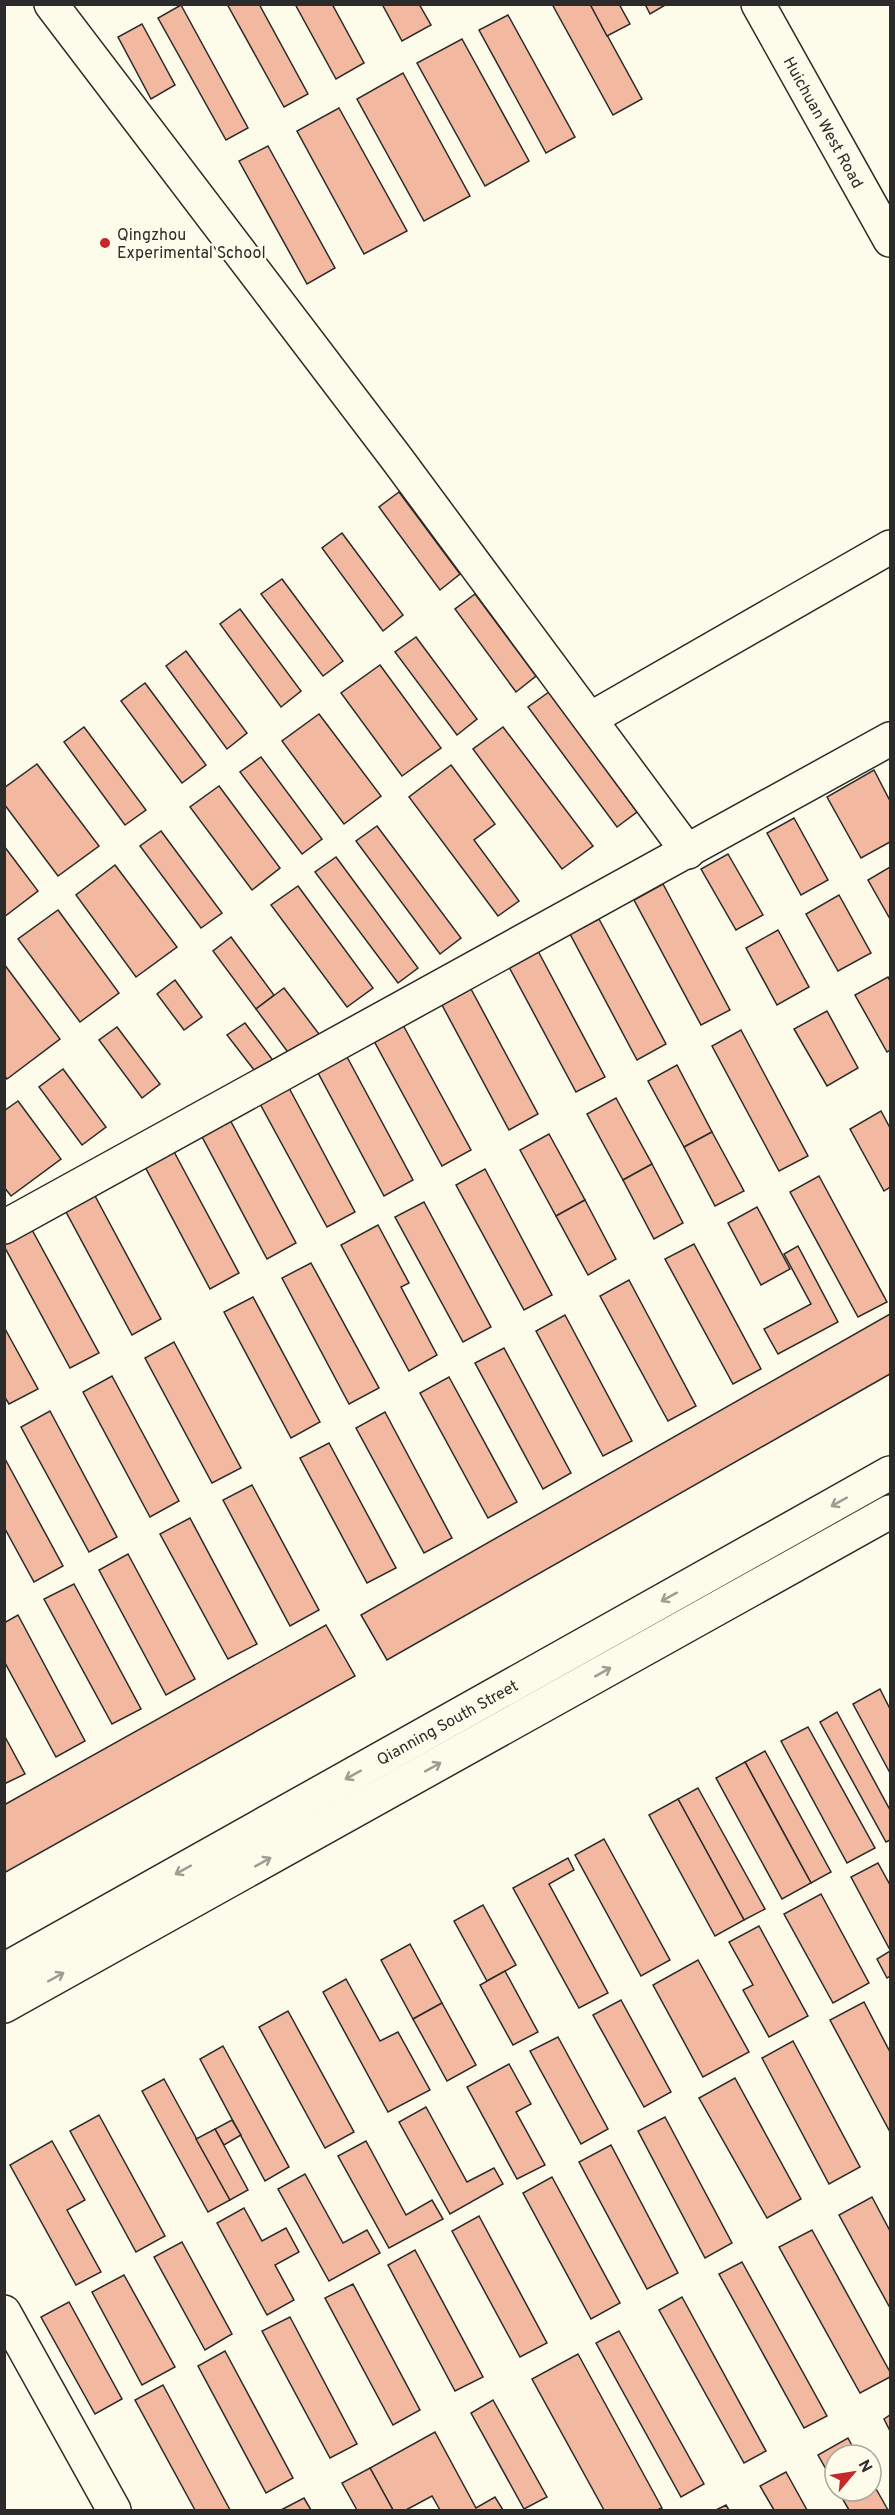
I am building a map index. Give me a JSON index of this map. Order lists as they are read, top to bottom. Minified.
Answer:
{"streets":{"street":["Huichuan West Road","Qianning South Street"]},"places":["Qingzhou Experimental School"],"north":"top right"}
